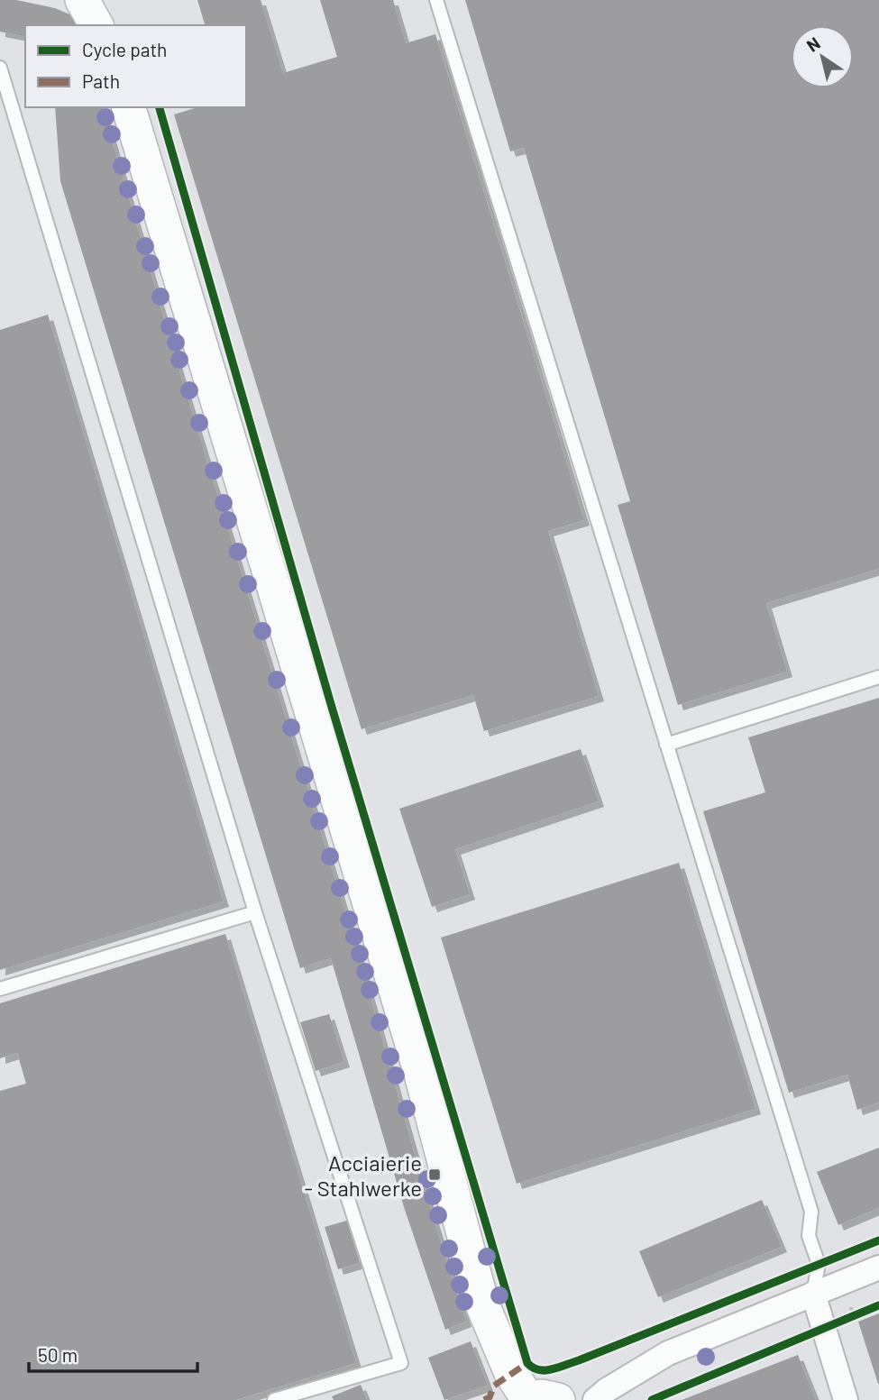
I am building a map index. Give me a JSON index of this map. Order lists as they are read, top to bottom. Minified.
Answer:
{"places":{"transit":["Acciaierie - Stahlwerke"]},"legend":["Cycle path","Path"],"scale_bar":"50 m","north":"top left"}
